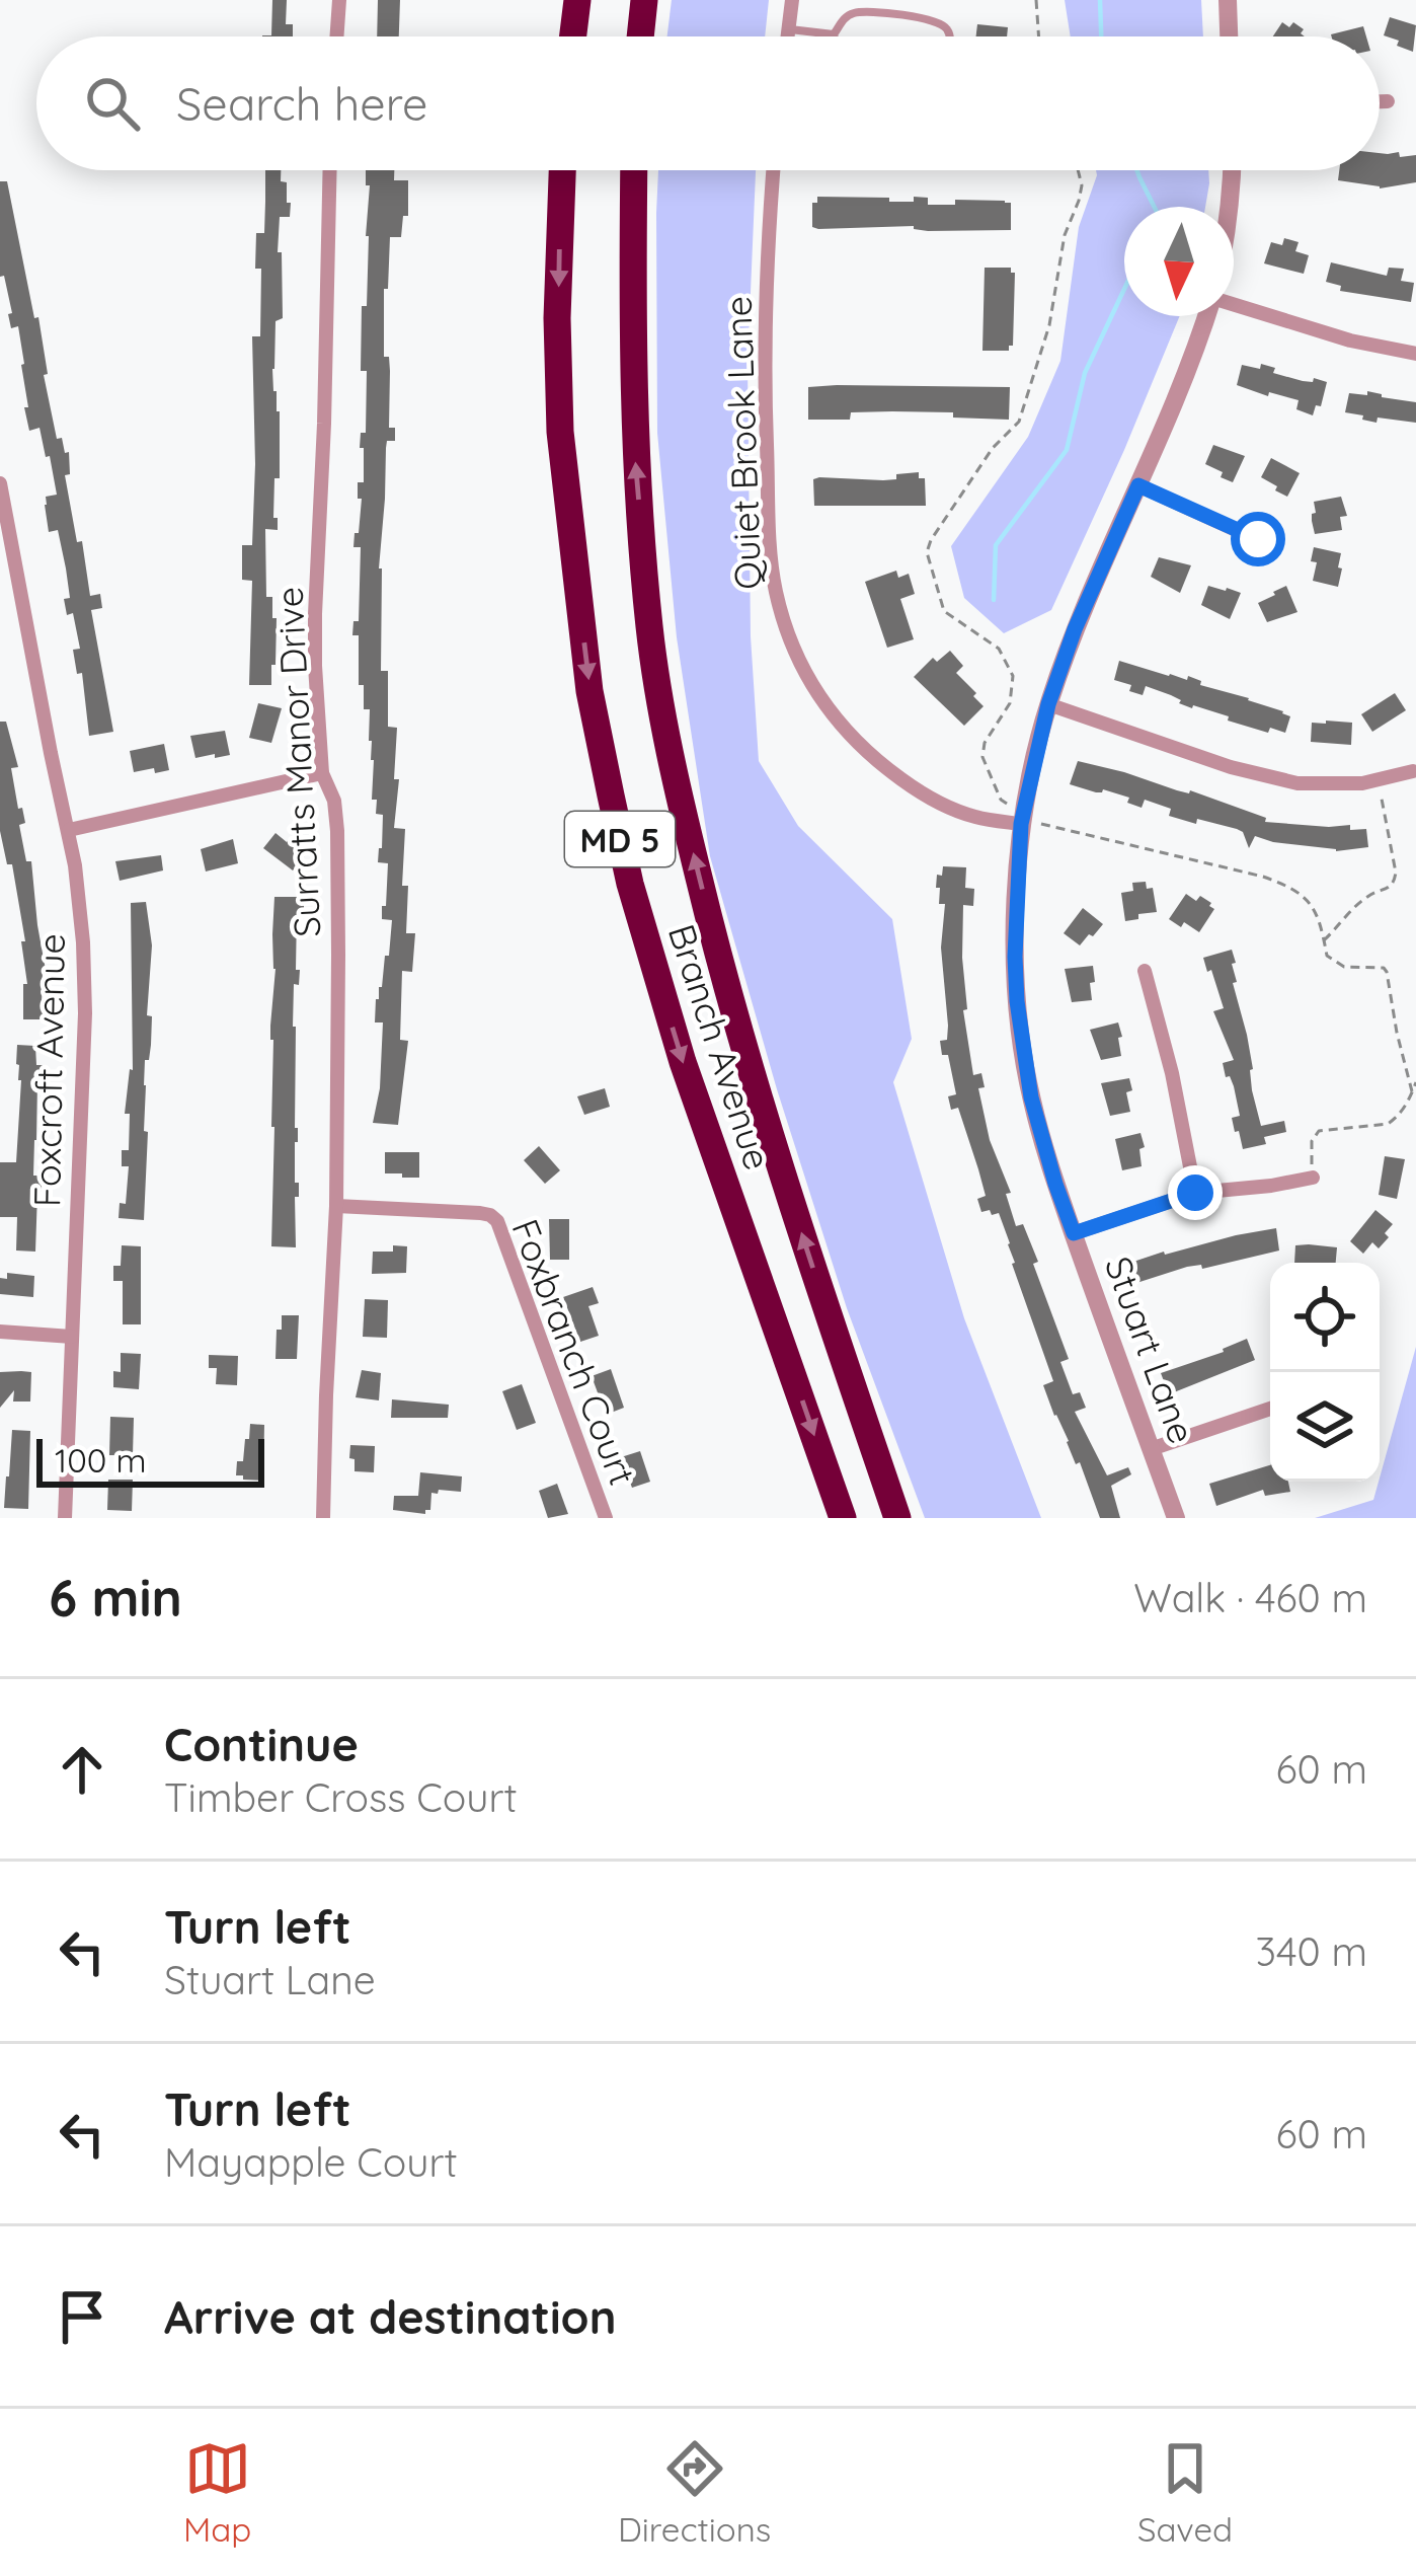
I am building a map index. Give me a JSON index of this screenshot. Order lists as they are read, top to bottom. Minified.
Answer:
{"streets":{"highway":["MD 5","Branch Avenue"],"street":["Quiet Brook Lane","Surratts Manor Drive","Foxcroft Avenue","Stuart Lane","Foxbranch Court"]},"crossings":[["Quiet Brook Lane","Stuart Lane"],["Surratts Manor Drive","Foxbranch Court"]],"scale_bar":"100 m","north":"bottom","page":{"search":"Search here","scale":"100 m","heading":["6 min","Walk · 460 m"],"list":[["Continue","Timber Cross Court","60 m"],["Turn left","Stuart Lane","340 m"],["Turn left","Mayapple Court","60 m"],"Arrive at destination"],"nav":["Map","Directions","Saved"]}}
